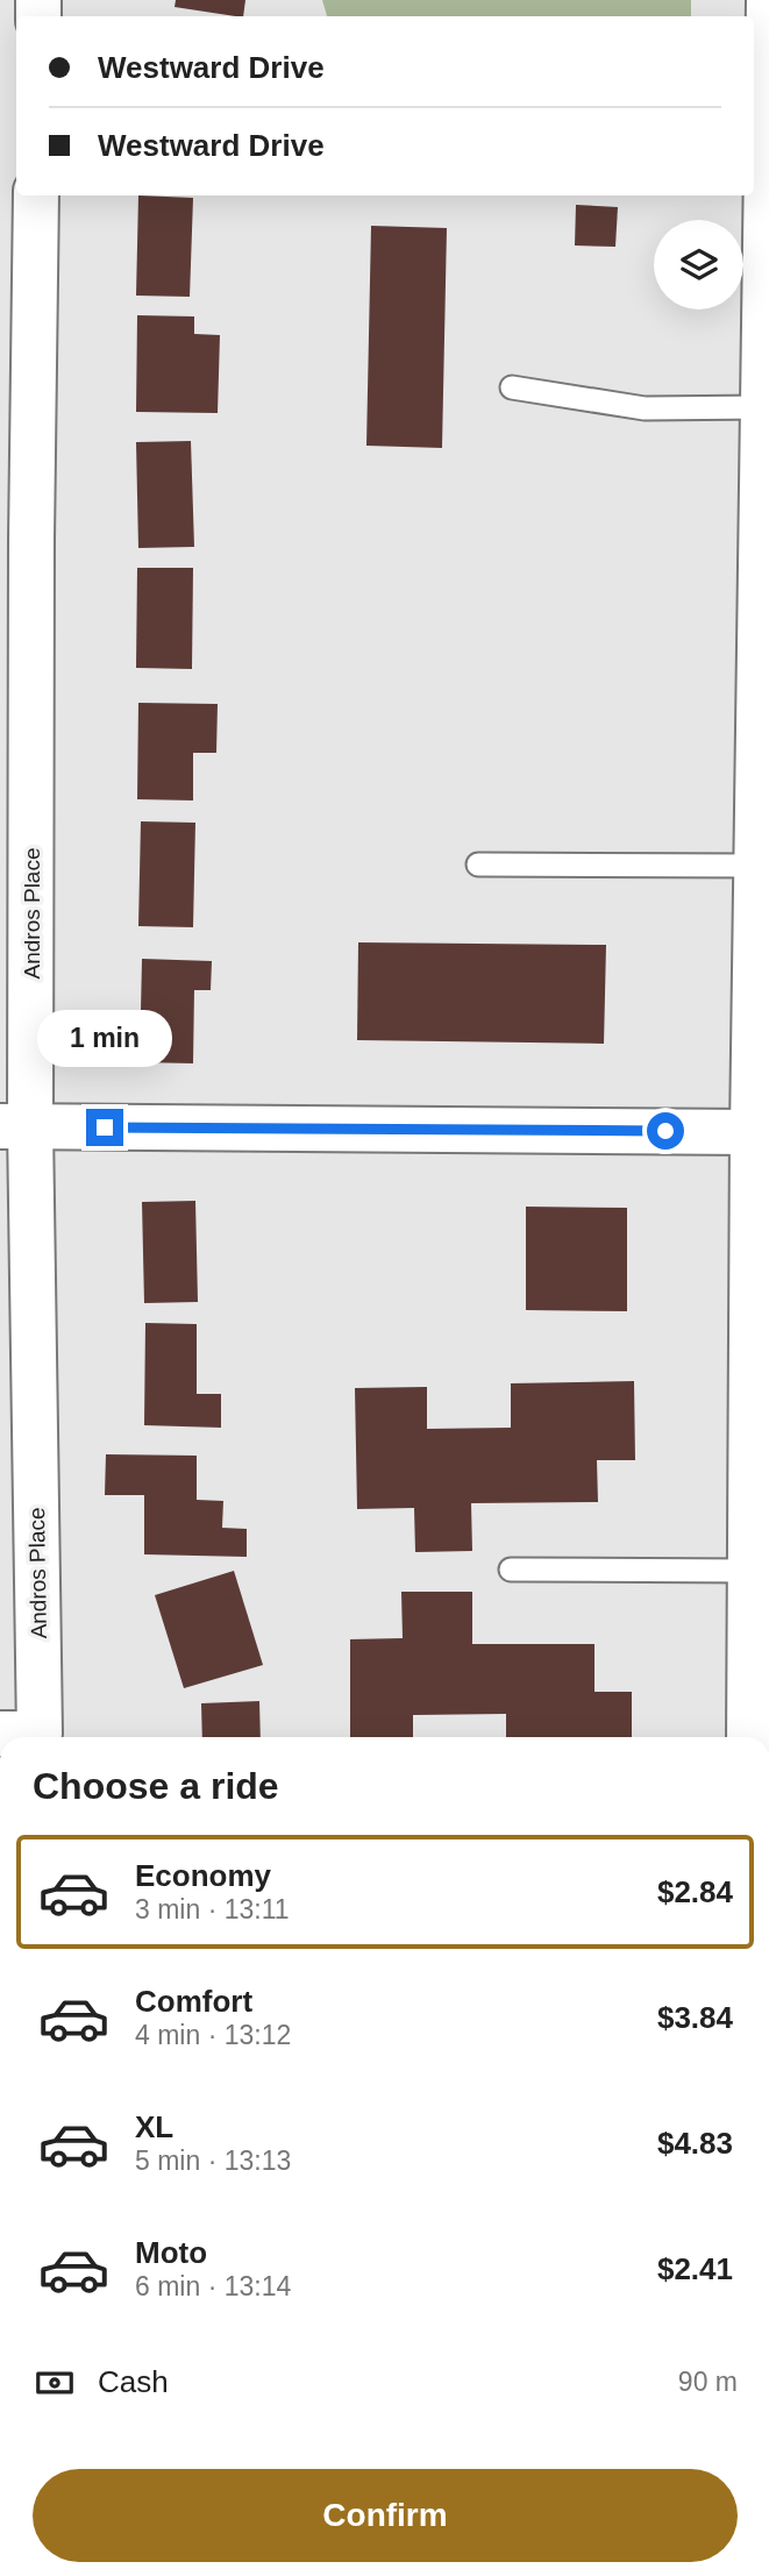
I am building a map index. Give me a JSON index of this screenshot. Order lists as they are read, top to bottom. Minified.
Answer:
{"streets":{"street":["Andros Place"]},"page":{"banner":["Westward Drive","Westward Drive"],"bubble":"1 min","heading":"Choose a ride","list":[{"name":"Economy","note":"3 min · 13:11","value":"$2.84"},{"name":"Comfort","note":"4 min · 13:12","value":"$3.84"},{"name":"XL","note":"5 min · 13:13","value":"$4.83"},{"name":"Moto","note":"6 min · 13:14","value":"$2.41"}],"pay":["Cash","90 m"],"buttons":"Confirm"}}
